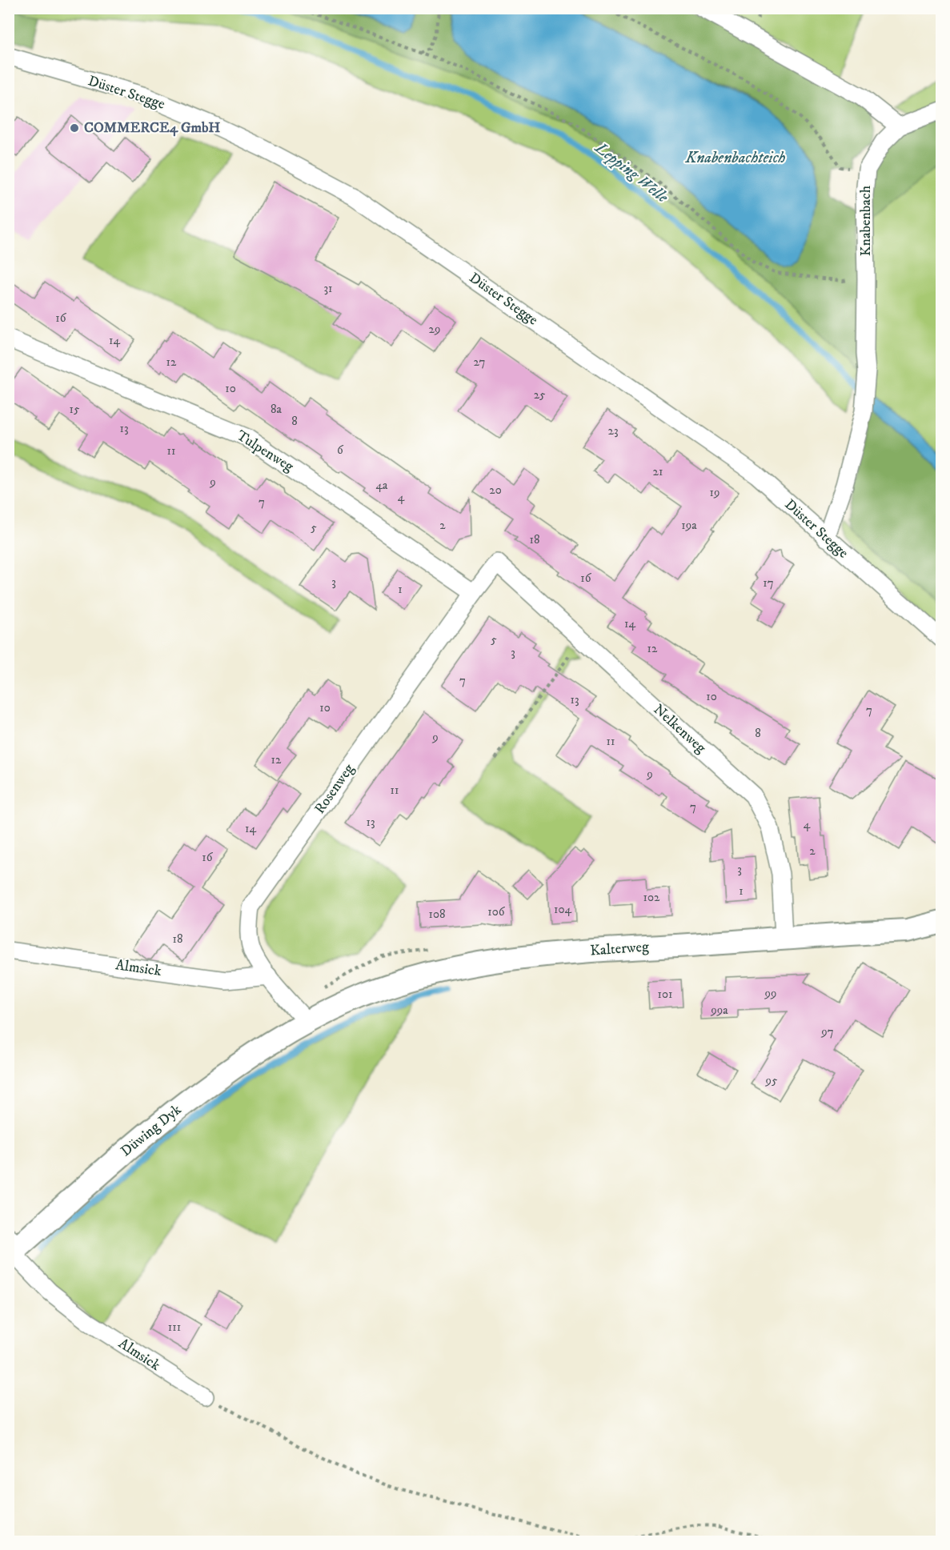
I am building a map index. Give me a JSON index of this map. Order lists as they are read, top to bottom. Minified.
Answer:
{"streets":{"street":["Düster Stegge","Knabenbach","Tulpenweg","Nelkenweg","Rosenweg","Kalterweg","Almsick","Düwing Dyk"]},"crossings":[["Düster Stegge","Knabenbach"],["Tulpenweg","Rosenweg"],["Nelkenweg","Rosenweg"],["Nelkenweg","Kalterweg"],["Rosenweg","Kalterweg"],["Rosenweg","Almsick"],["Rosenweg","Düwing Dyk"],["Kalterweg","Düwing Dyk"],["Almsick","Düwing Dyk"]],"water":["Knabenbachteich","Lepping Welle"],"places":["COMMERCE4 GmbH"],"house_numbers":["31","16","29","14","12","27","10","25","15","8a","8","13","23","6","11","21","9","4a","20","19","4","7","2","19a","5","18","16","3","17","1","14","5","12","3","7","10","13","10","7","8","9","11","12","9","11","7","13","4","14","2","16","3","1","102","104","106","108","18","99","101","99a","97","95","111"]}
